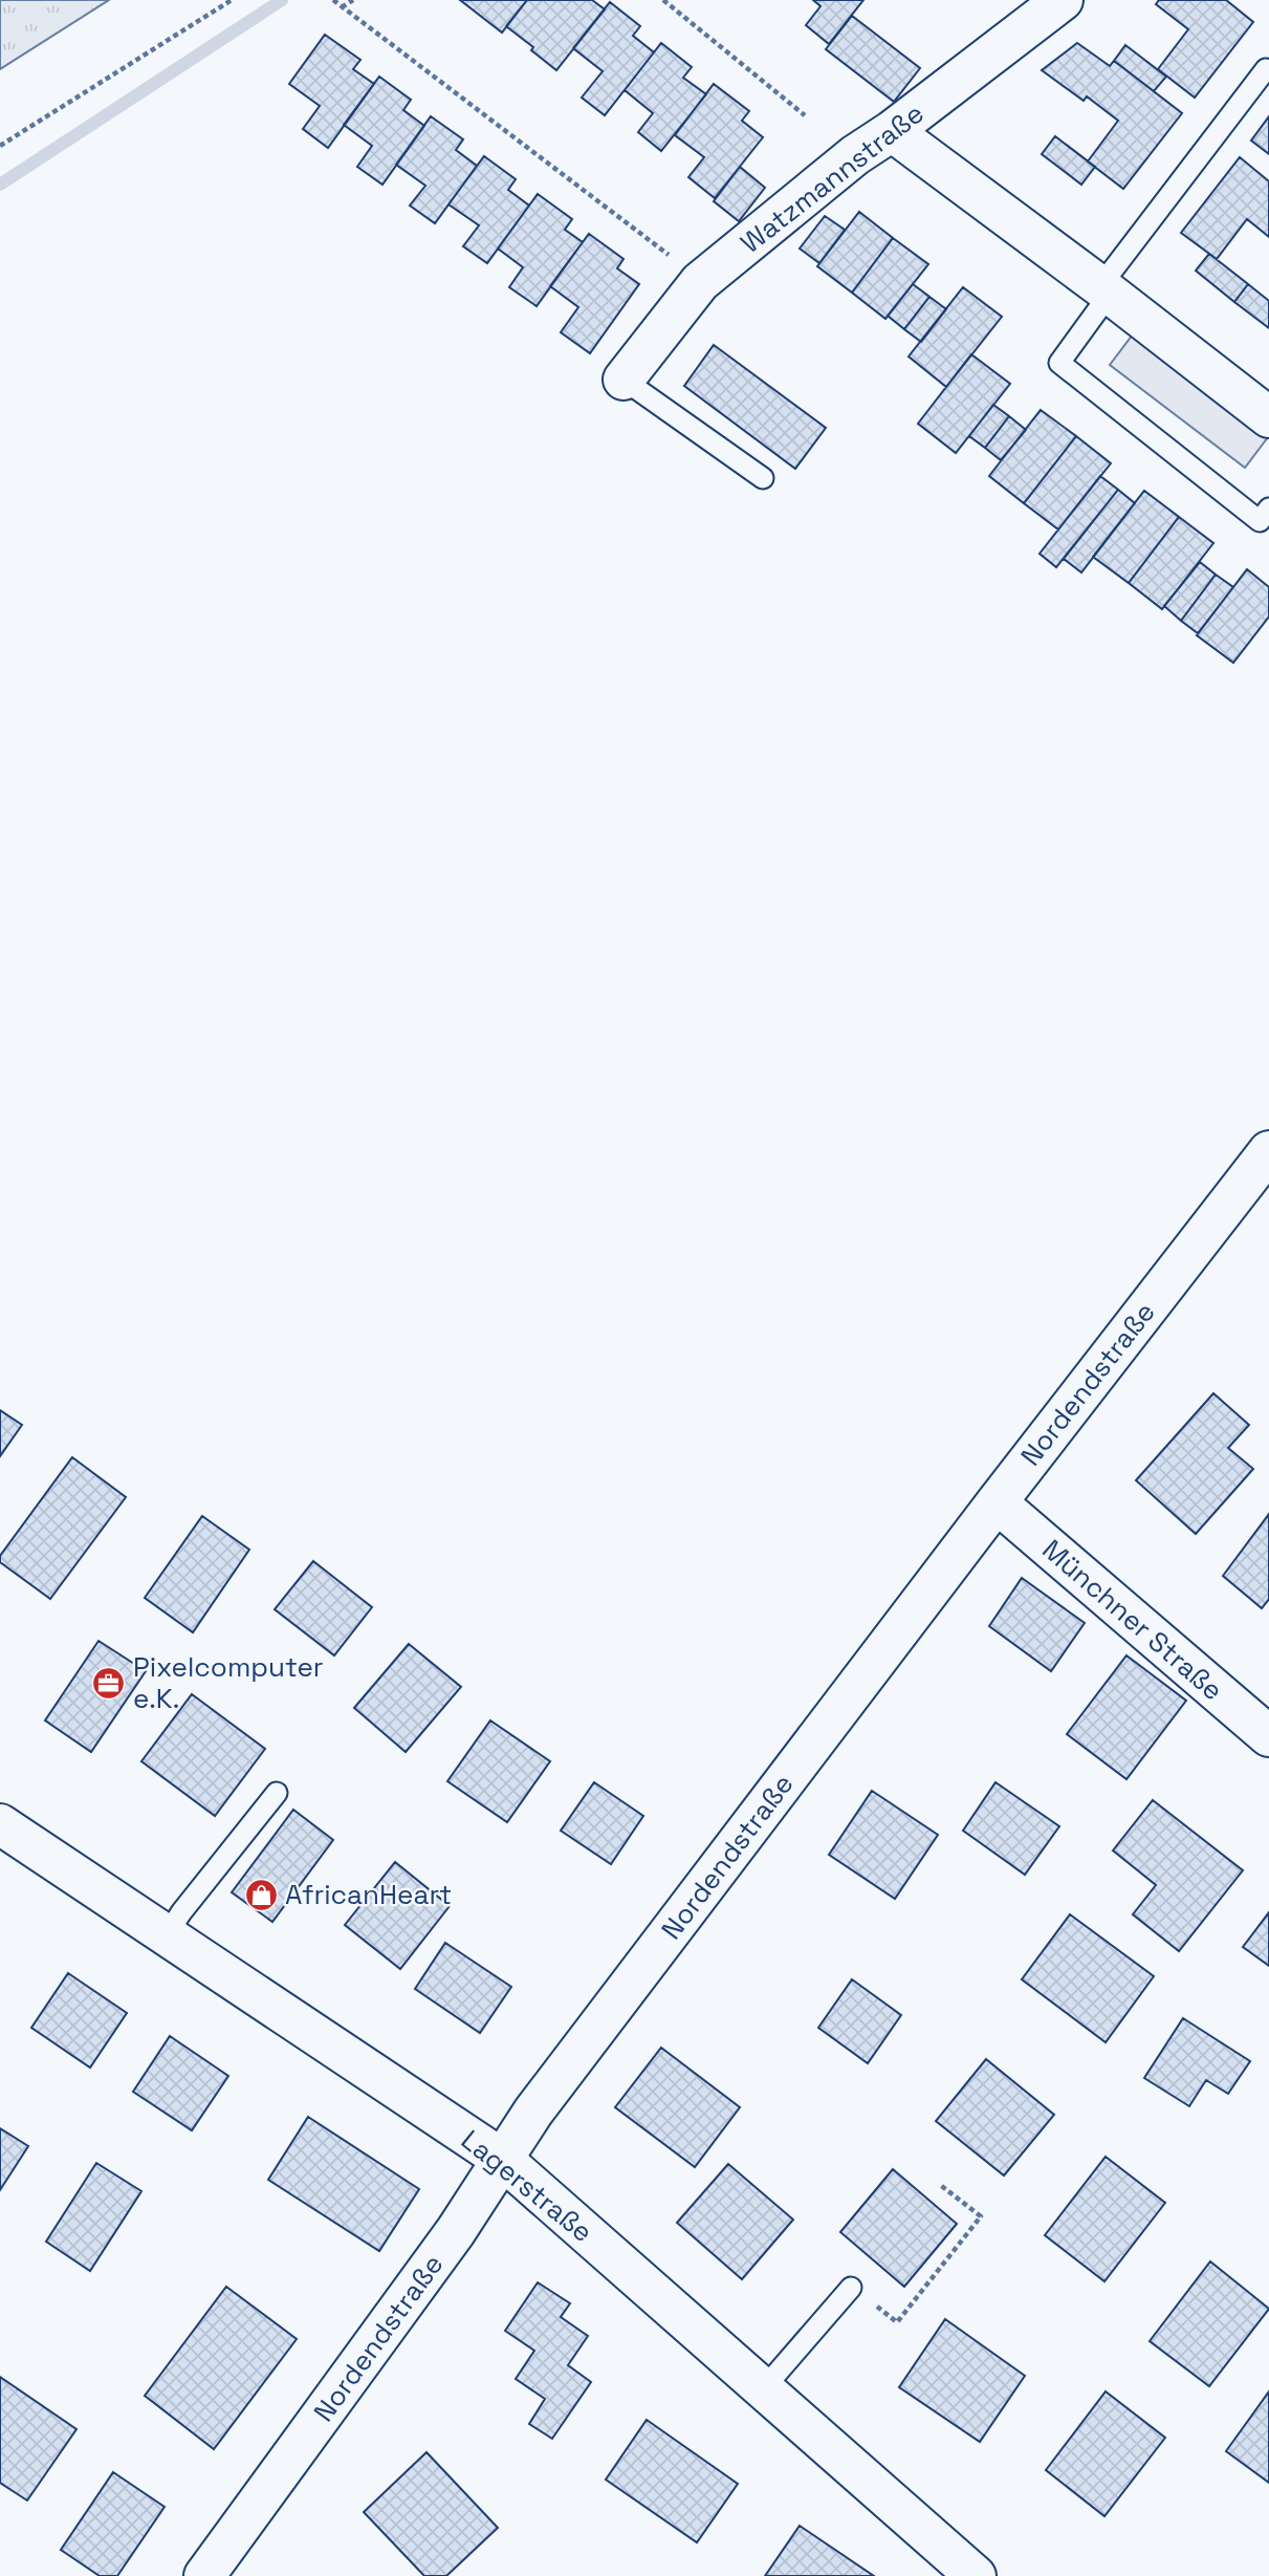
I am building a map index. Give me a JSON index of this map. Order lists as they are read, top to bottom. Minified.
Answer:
{"streets":{"street":["Watzmannstraße","Nordendstraße","Münchner Straße","Lagerstraße"]},"crossings":[["Nordendstraße","Münchner Straße"],["Nordendstraße","Lagerstraße"]],"places":{"office":["Pixelcomputer e.K."],"shop":["AfricanHeart"]}}
